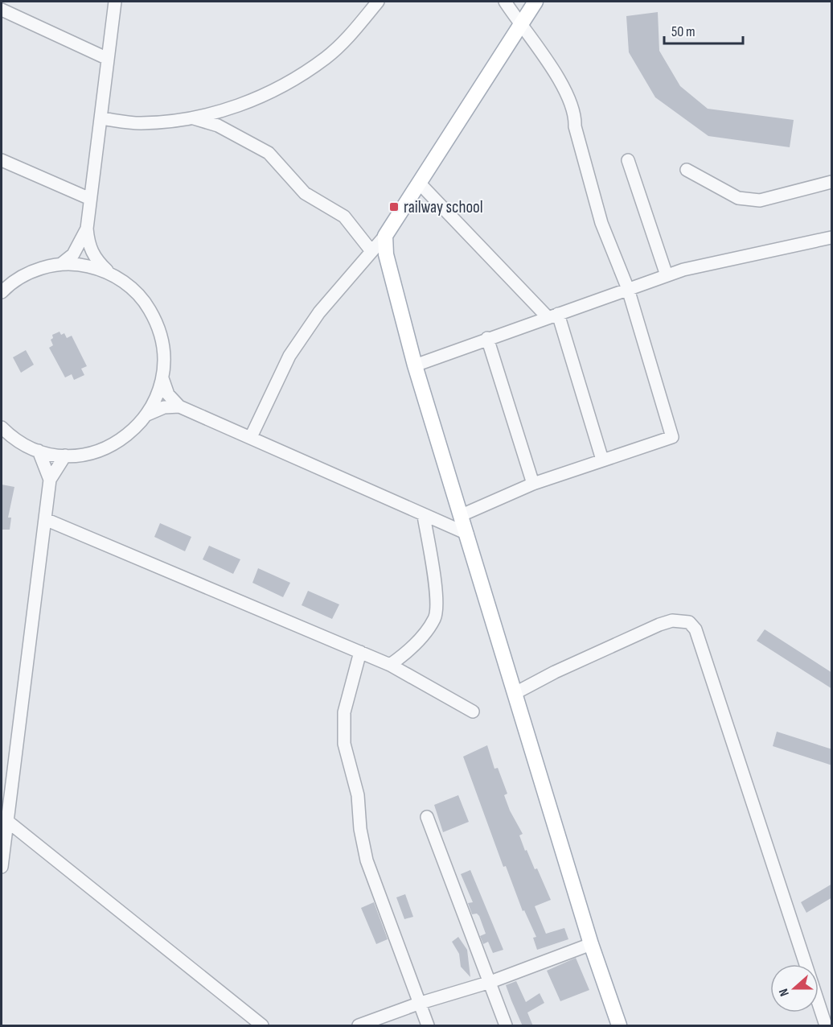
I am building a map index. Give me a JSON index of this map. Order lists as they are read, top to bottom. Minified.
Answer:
{"places":{"transit":["railway school"]},"scale_bar":"50 m","north":"left"}
